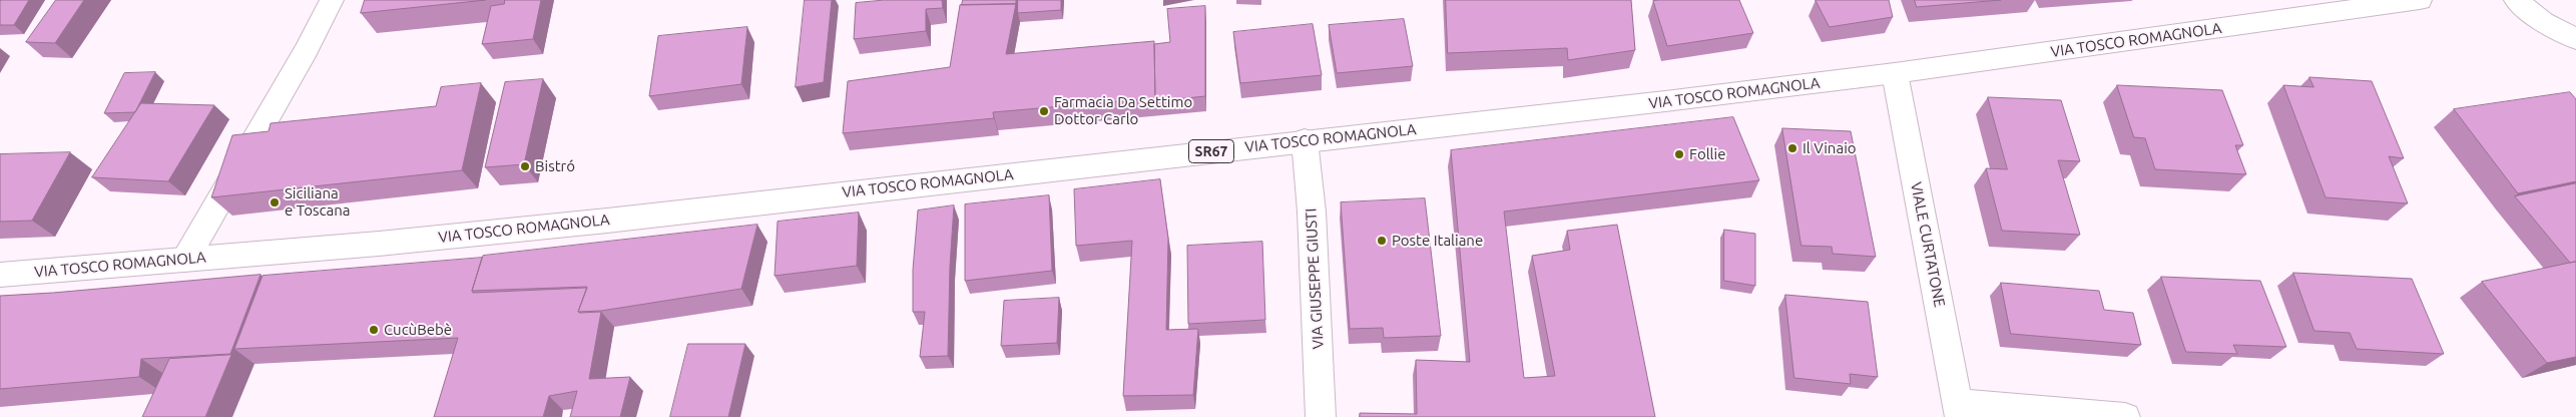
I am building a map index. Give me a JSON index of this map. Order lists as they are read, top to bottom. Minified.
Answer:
{"streets":{"main road":["VIA TOSCO ROMAGNOLA","SR67","VIALE CURTATONE","VIA GIUSEPPE GIUSTI"]},"crossings":[["VIA TOSCO ROMAGNOLA","VIALE CURTATONE"],["VIA TOSCO ROMAGNOLA","VIA GIUSEPPE GIUSTI"]],"places":["Farmacia Da Settimo Dottor Carlo","Il Vinaio","Follie","Bistró","Siciliana e Toscana","Poste Italiane","CucùBebè"]}
